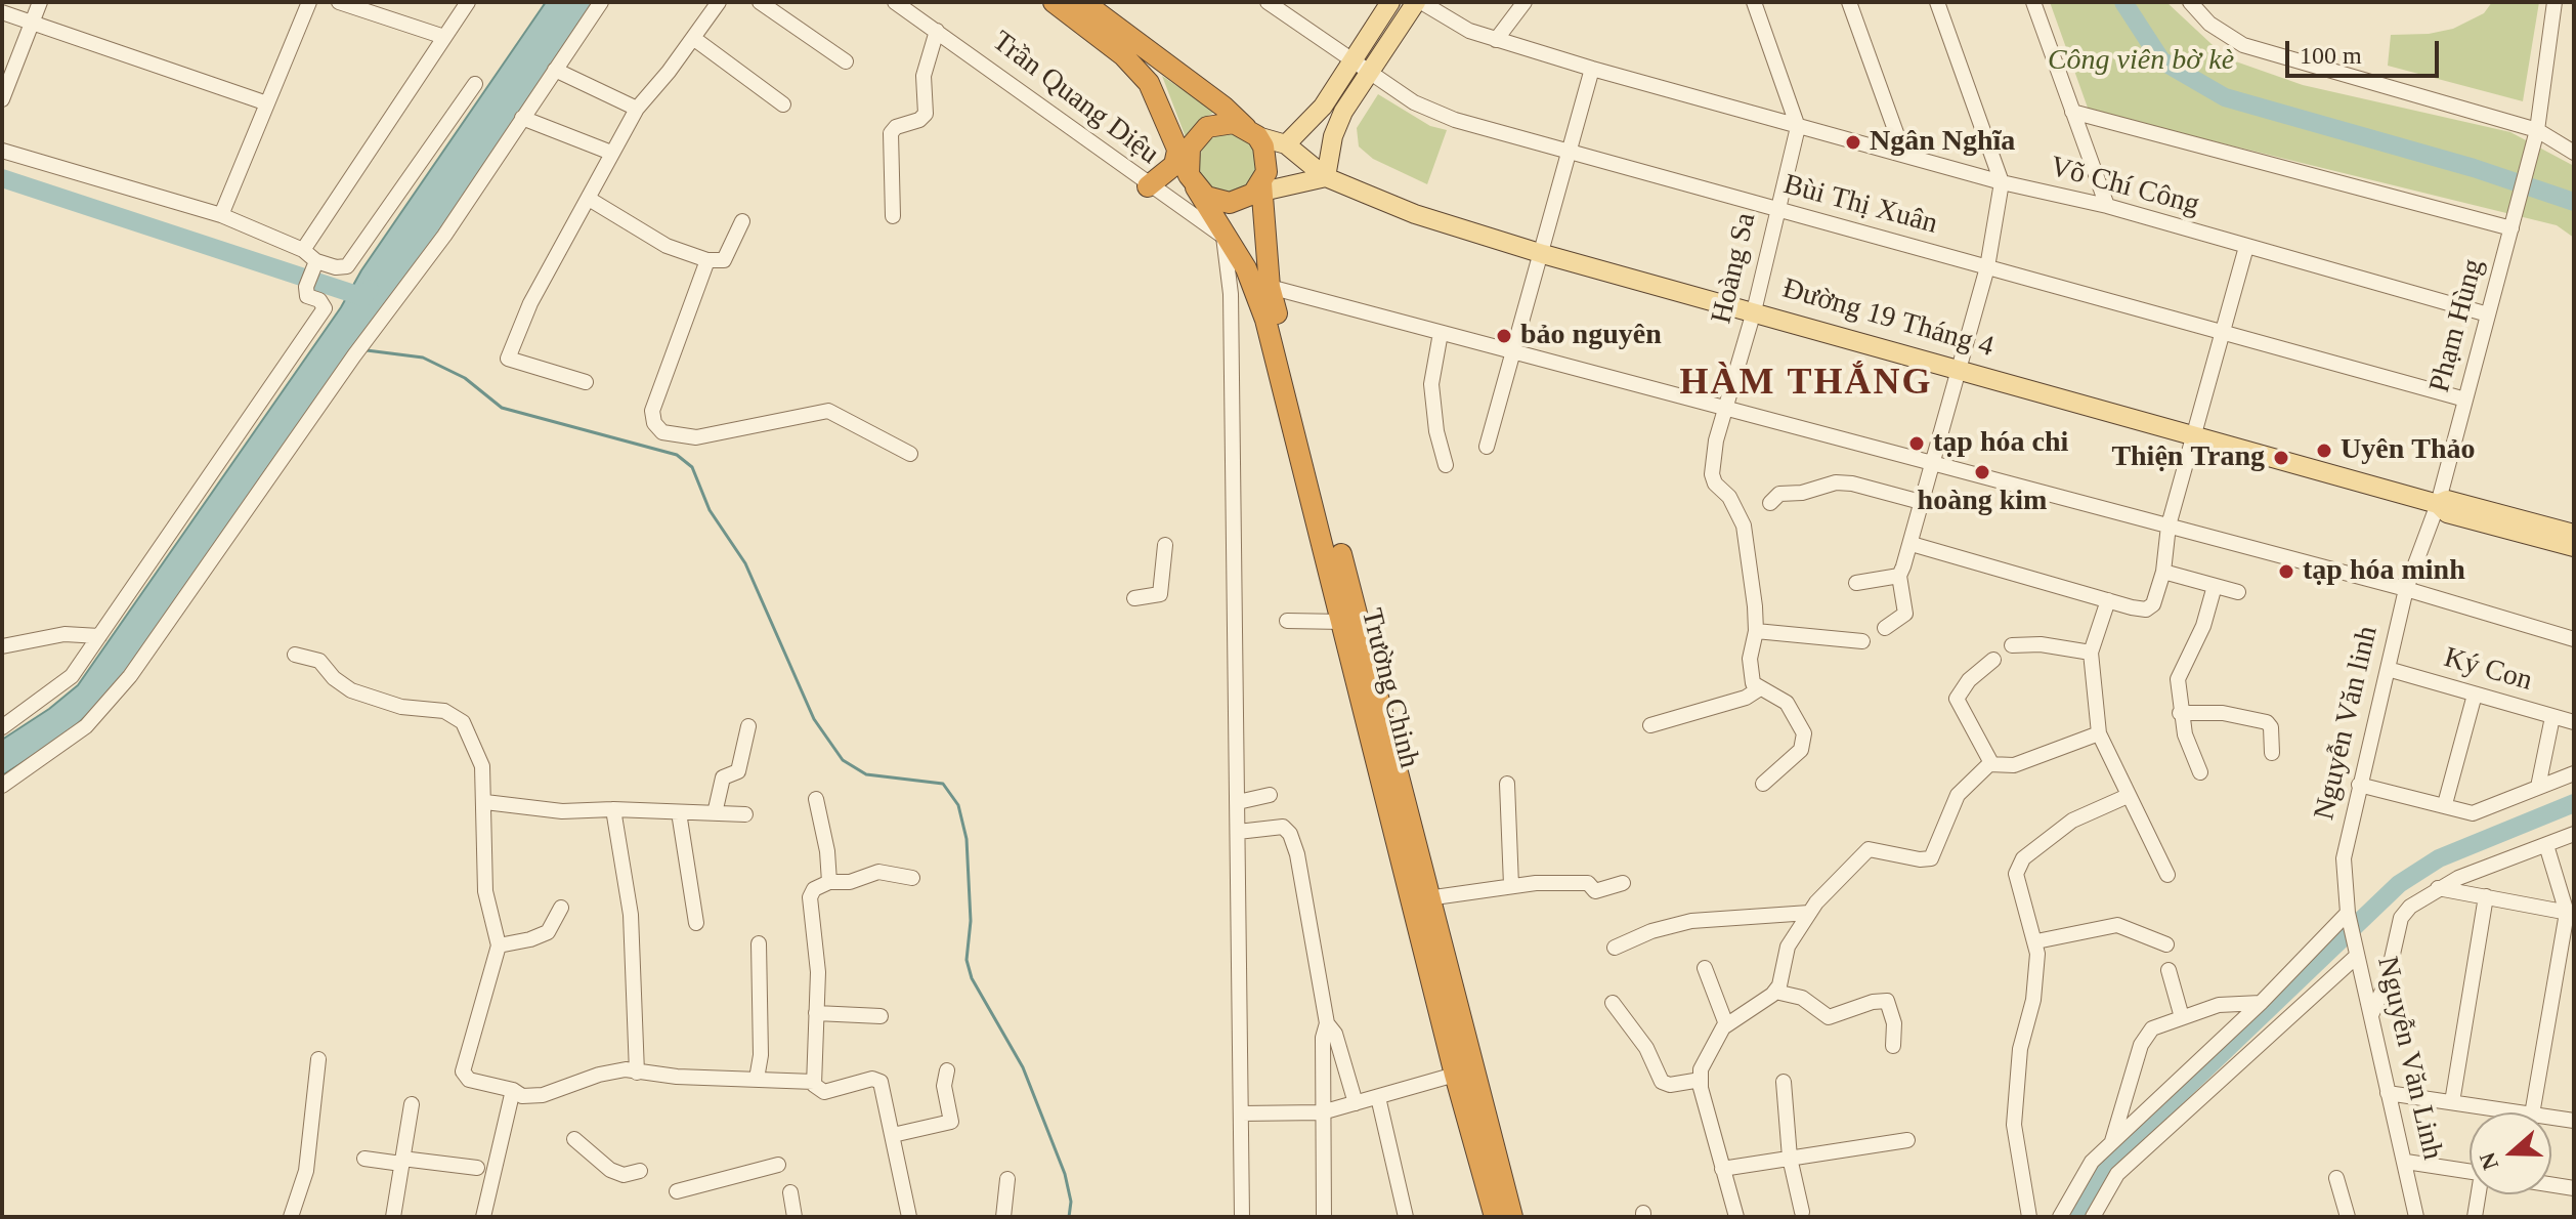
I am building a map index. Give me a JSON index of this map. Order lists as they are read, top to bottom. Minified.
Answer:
{"streets":{"highway":["Trường Chinh"],"main road":["Đường 19 Tháng 4"],"street":["Trần Quang Diệu","Võ Chí Công","Bùi Thị Xuân","Hoàng Sa","Phạm Hùng","Ký Con","Nguyễn Văn linh","Nguyễn Văn Linh"]},"crossings":[["Trần Quang Diệu","Trường Chinh"],["Võ Chí Công","Hoàng Sa"],["Võ Chí Công","Phạm Hùng"],["Bùi Thị Xuân","Hoàng Sa"],["Bùi Thị Xuân","Phạm Hùng"],["Hoàng Sa","Đường 19 Tháng 4"],["Đường 19 Tháng 4","Phạm Hùng"],["Đường 19 Tháng 4","Trường Chinh"],["Đường 19 Tháng 4","Nguyễn Văn linh"],["Phạm Hùng","Nguyễn Văn linh"],["Ký Con","Nguyễn Văn linh"],["Nguyễn Văn linh","Nguyễn Văn Linh"]],"districts":["HÀM THẮNG"],"parks":["Công viên bờ kè"],"places":["Ngân Nghĩa","bảo nguyên","tạp hóa chi","Uyên Thảo","Thiện Trang","hoàng kim","tạp hóa minh"],"scale_bar":"100 m","north":"left"}
